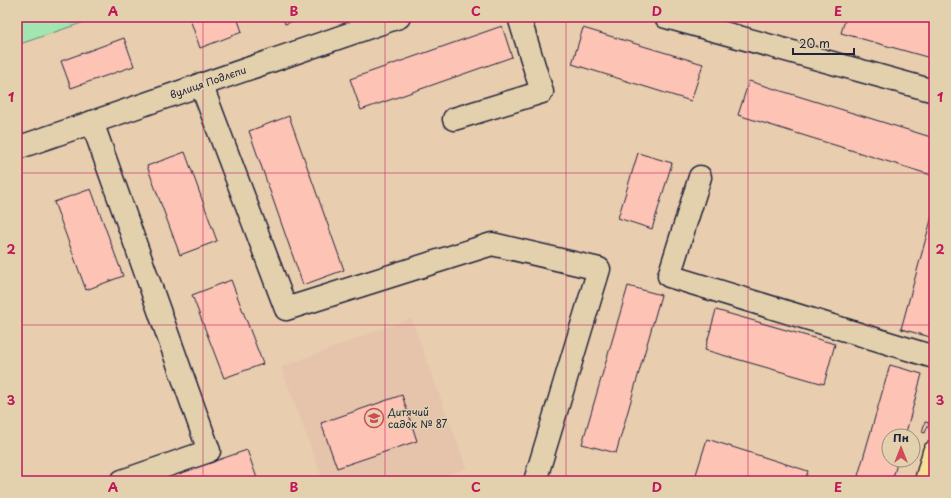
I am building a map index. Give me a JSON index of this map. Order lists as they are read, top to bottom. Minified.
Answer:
{"streets":{"street":["вулиця Подлєпи"]},"places":{"school or university":["Дитячий садок № 87"]},"scale_bar":"20 m","north":"top","grid":{"columns":["A","B","C","D","E"],"rows":["1","2","3"]}}
